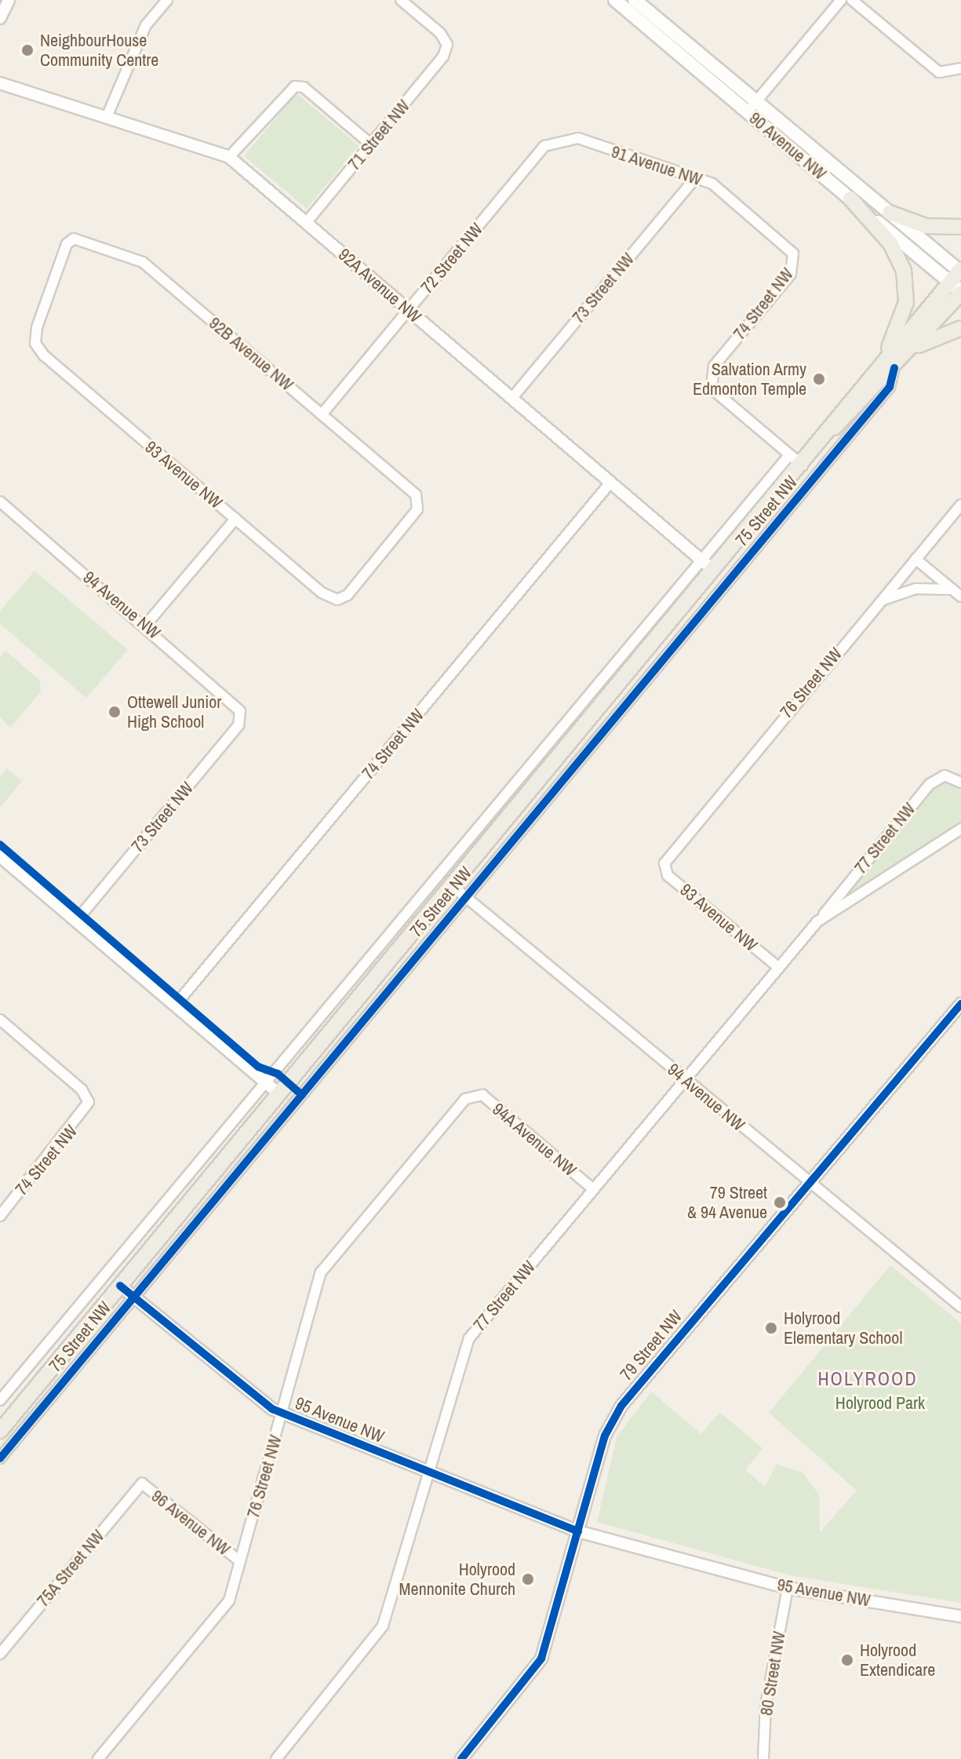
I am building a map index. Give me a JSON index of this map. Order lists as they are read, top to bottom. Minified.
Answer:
{"streets":{"main road":["90 Avenue NW","75 Street NW"],"street":["71 Street NW","91 Avenue NW","72 Street NW","92A Avenue NW","73 Street NW","74 Street NW","92B Avenue NW","93 Avenue NW","94 Avenue NW","76 Street NW","77 Street NW","94A Avenue NW","79 Street NW","95 Avenue NW","96 Avenue NW","75A Street NW","80 Street NW"]},"crossings":[["71 Street NW","92A Avenue NW"],["90 Avenue NW","75 Street NW"],["91 Avenue NW","72 Street NW"],["91 Avenue NW","73 Street NW"],["91 Avenue NW","74 Street NW"],["72 Street NW","92A Avenue NW"],["72 Street NW","92B Avenue NW"],["92A Avenue NW","73 Street NW"],["92A Avenue NW","74 Street NW"],["92A Avenue NW","75 Street NW"],["73 Street NW","94 Avenue NW"],["74 Street NW","75 Street NW"],["92B Avenue NW","93 Avenue NW"],["93 Avenue NW","76 Street NW"],["93 Avenue NW","77 Street NW"],["75 Street NW","94 Avenue NW"],["75 Street NW","95 Avenue NW"],["94 Avenue NW","77 Street NW"],["94 Avenue NW","79 Street NW"],["76 Street NW","94A Avenue NW"],["76 Street NW","95 Avenue NW"],["76 Street NW","96 Avenue NW"],["77 Street NW","94A Avenue NW"],["77 Street NW","95 Avenue NW"],["79 Street NW","95 Avenue NW"],["95 Avenue NW","80 Street NW"],["96 Avenue NW","75A Street NW"]],"districts":["HOLYROOD"],"parks":["Holyrood Park"],"places":["NeighbourHouse Community Centre","Salvation Army Edmonton Temple","Ottewell Junior High School","79 Street & 94 Avenue","Holyrood Elementary School","Holyrood Mennonite Church","Holyrood Extendicare"]}
